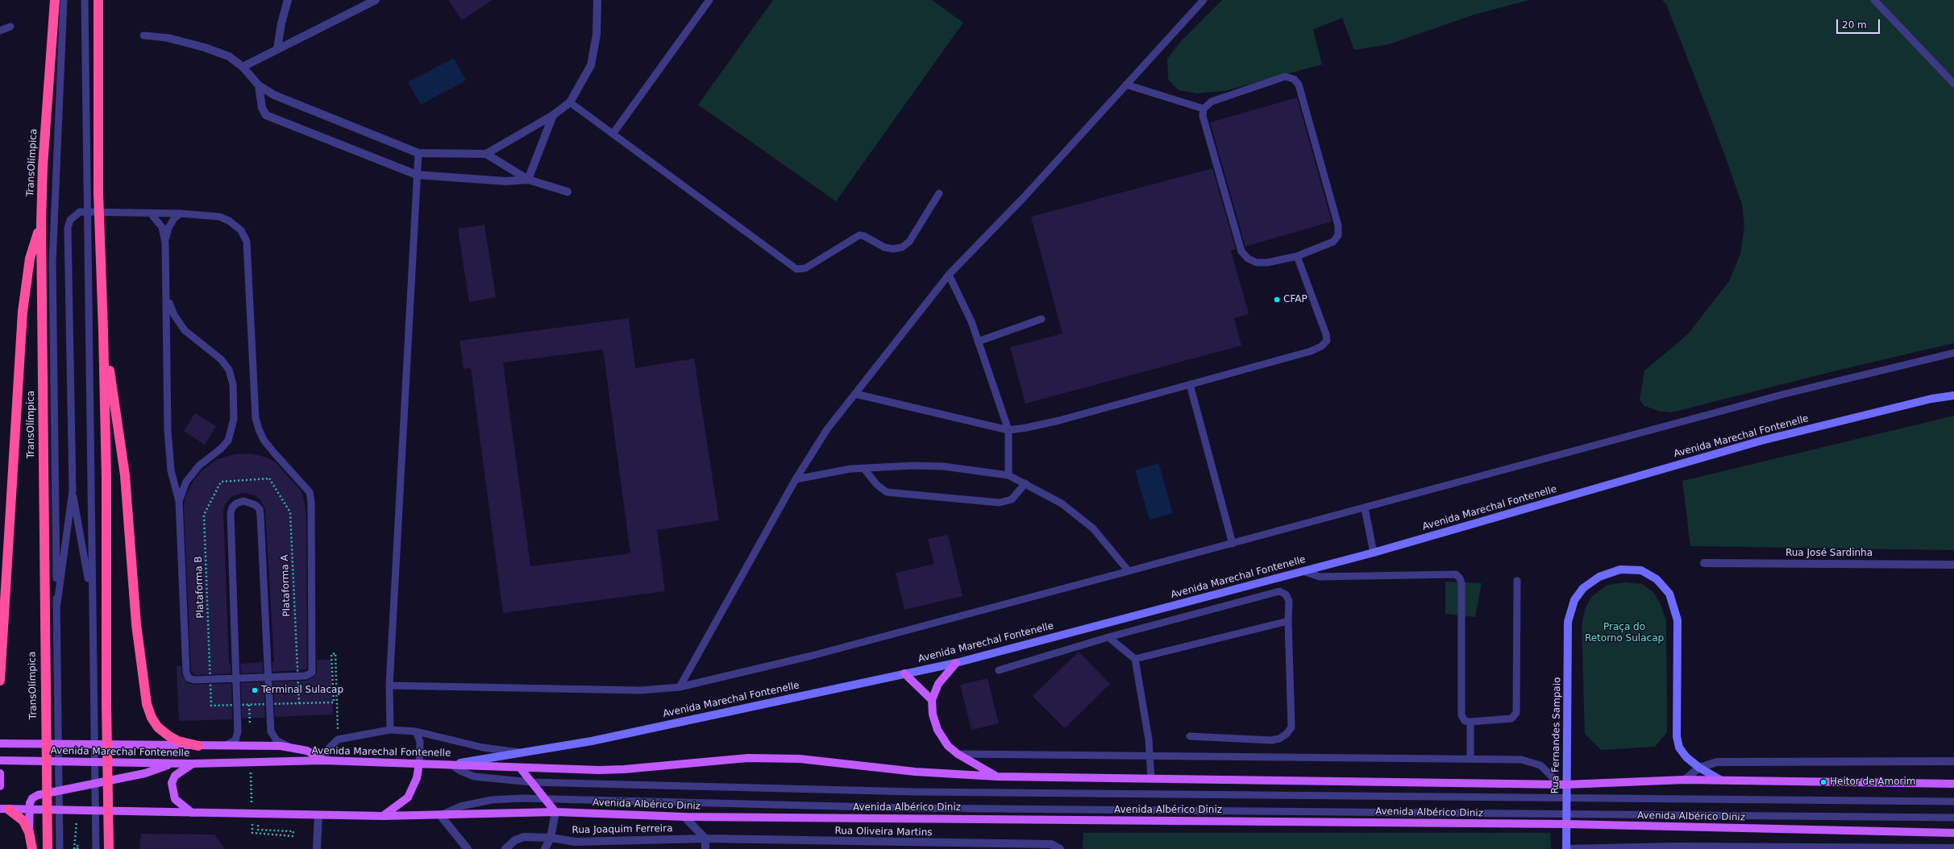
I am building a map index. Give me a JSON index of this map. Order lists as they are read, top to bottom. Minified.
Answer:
{"streets":{"highway":["TransOlímpica"],"main road":["Avenida Marechal Fontenelle","Rua Fernandes Sampaio","Avenida Albérico Diniz"],"street":["Rua José Sardinha","Rua Joaquim Ferreira","Rua Oliveira Martins"],"path":["Plataforma A","Plataforma B"]},"crossings":[["Plataforma A","Plataforma B"],["Rua Fernandes Sampaio","Avenida Albérico Diniz"],["Rua Joaquim Ferreira","Rua Oliveira Martins"]],"parks":["Praça do Retorno Sulacap"],"places":["CFAP","Terminal Sulacap","Heitor de Amorim"],"scale_bar":"20 m"}
